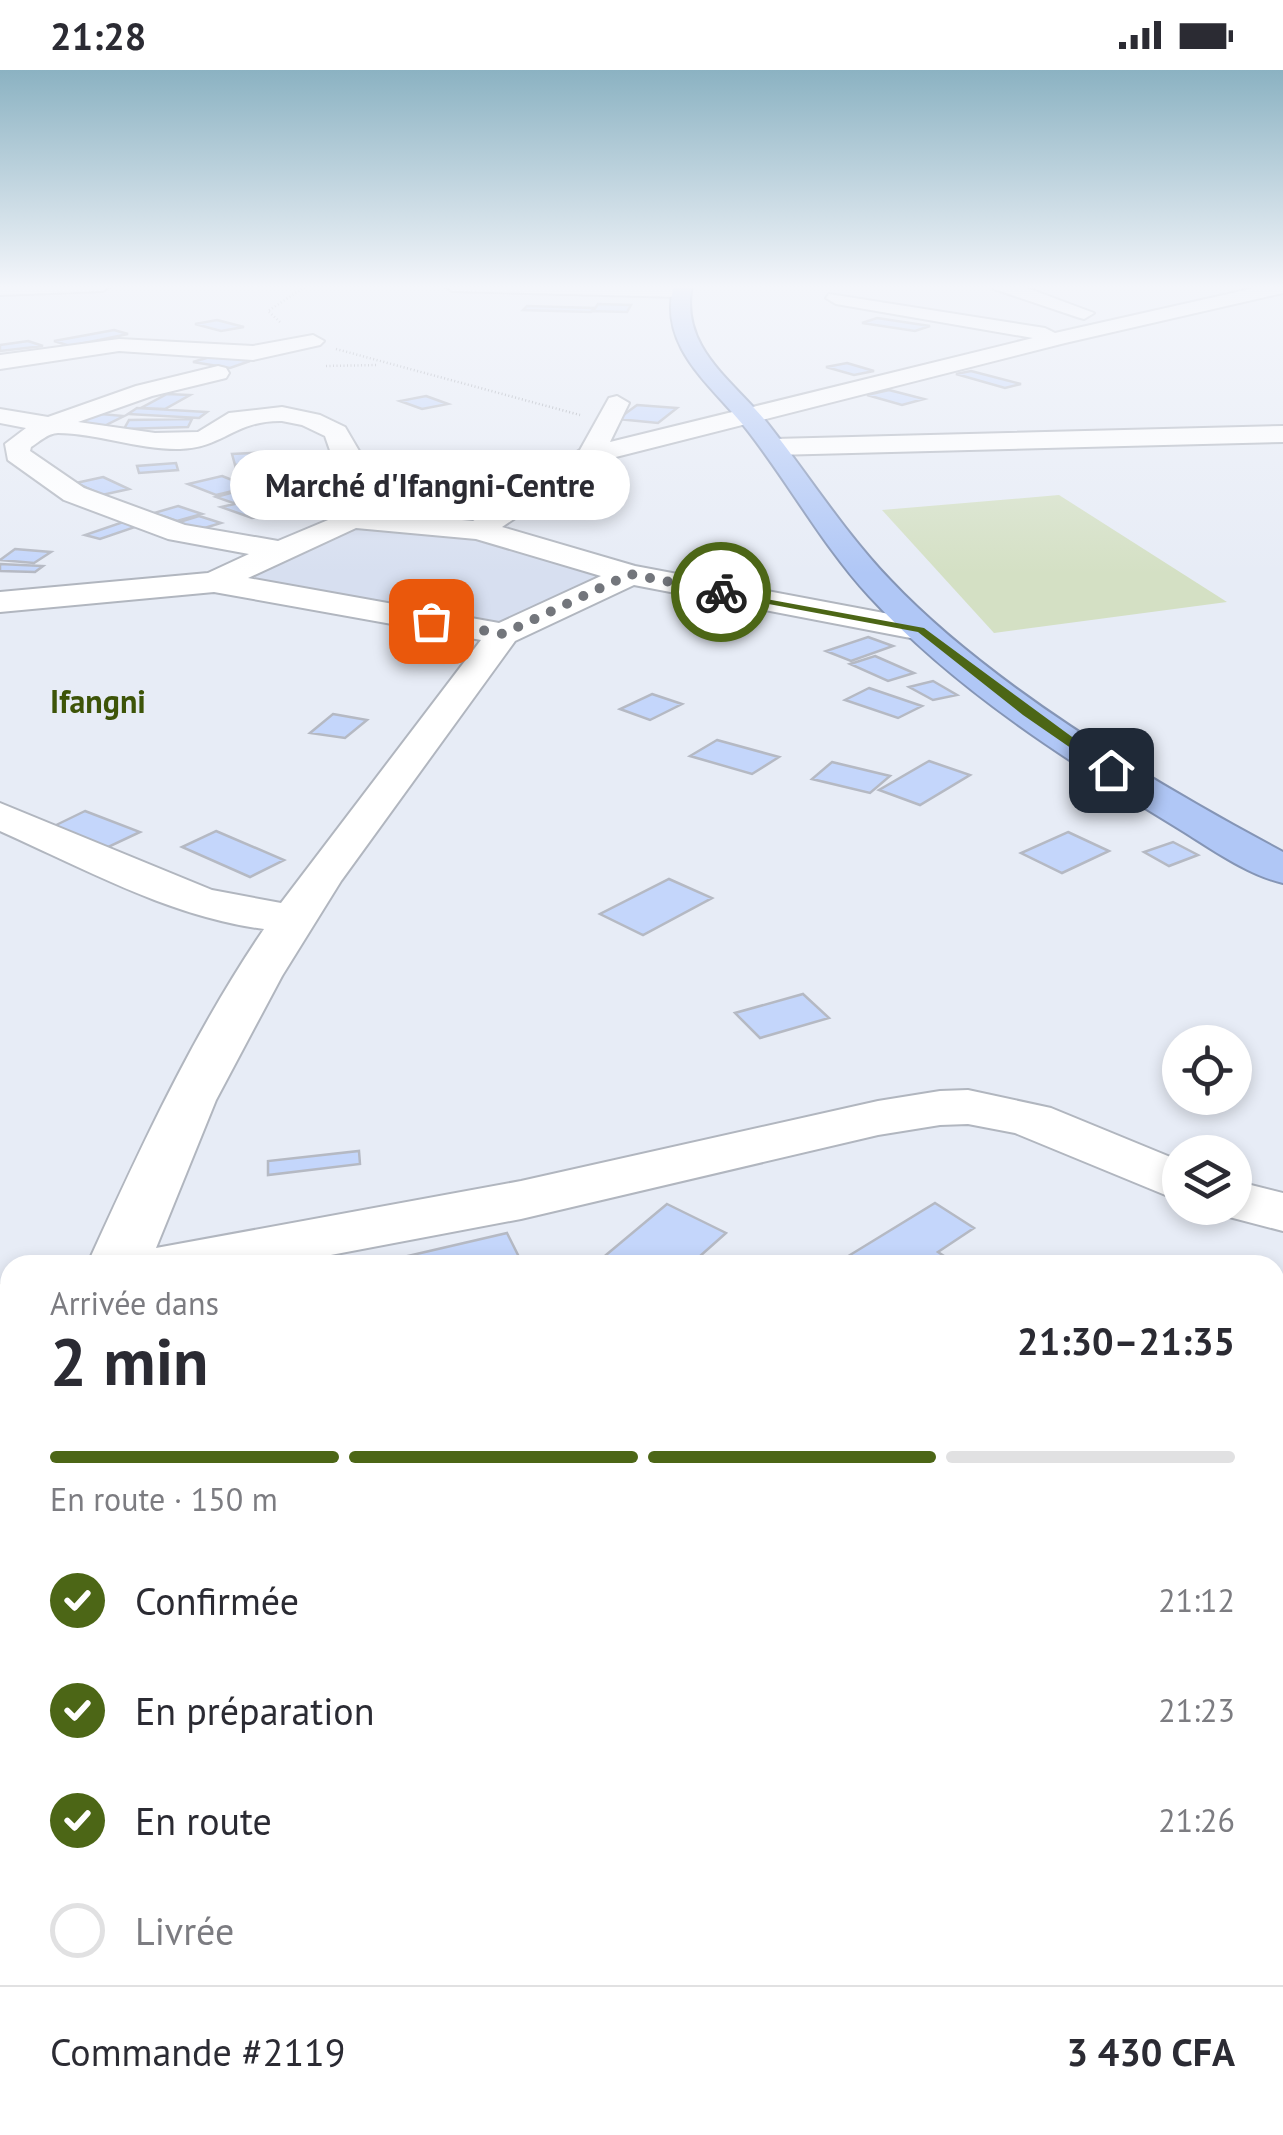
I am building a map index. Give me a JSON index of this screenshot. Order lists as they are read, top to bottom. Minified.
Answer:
{"districts":["Ifangni"],"places":["Marché d'Ifangni-Centre"],"page":{"status":"21:28","bubble":"Marché d'Ifangni-Centre","heading":["2 min","Arrivée dans","21:30–21:35"],"panel":["Commande #2119","3 430 CFA"],"bar":"En route · 150 m","list":[["Confirmée","21:12"],["En préparation","21:23"],["En route","21:26"],"Livrée"]}}
